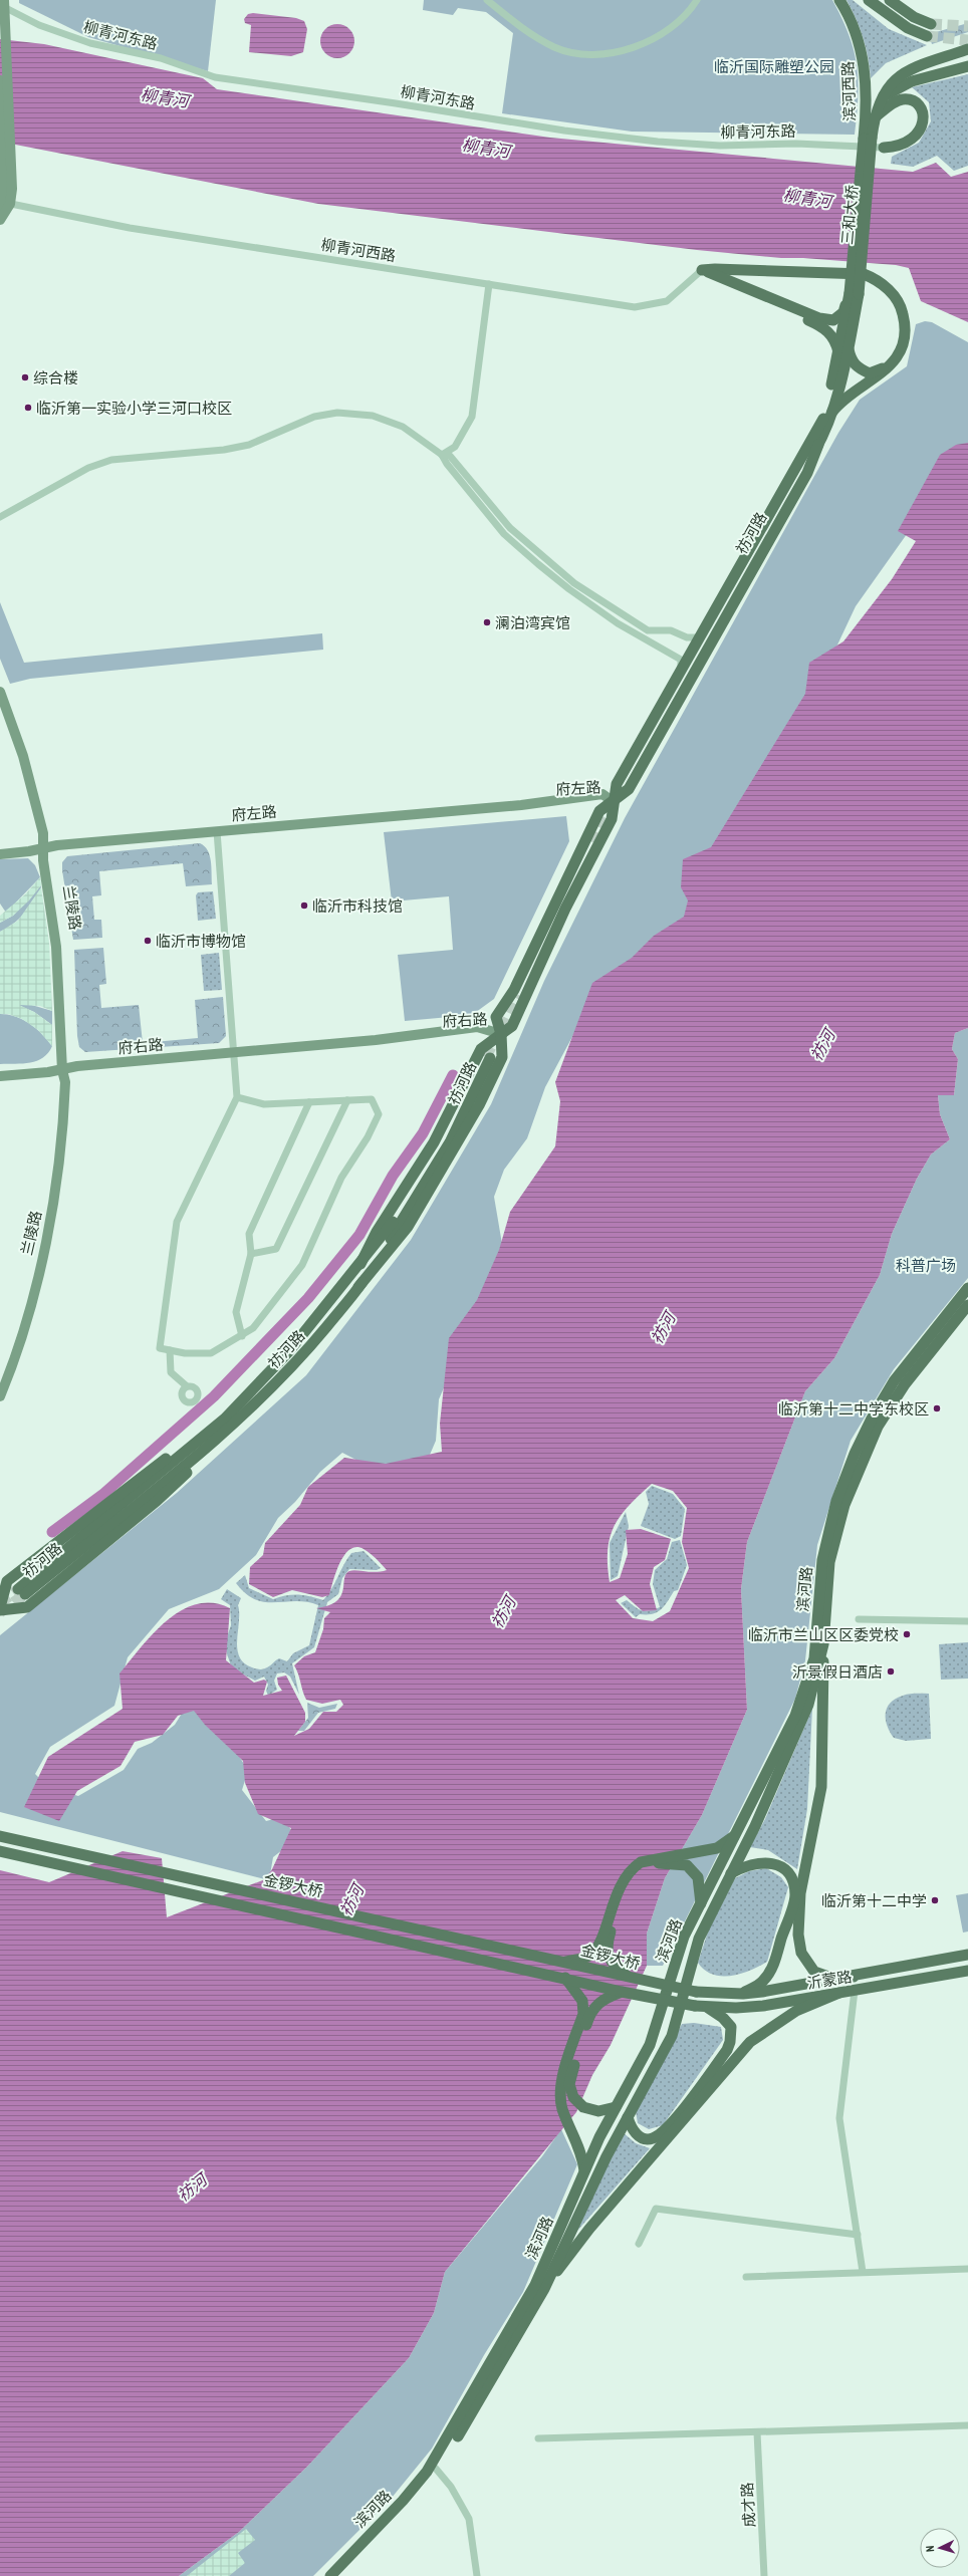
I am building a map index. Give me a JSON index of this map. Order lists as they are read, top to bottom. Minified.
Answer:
{"streets":{"main road":["滨河西路","三和大桥","祊河路","府左路","兰陵路","府右路","滨河路","金锣大桥","沂蒙路"],"street":["柳青河东路","柳青河西路","成才路"]},"crossings":[["滨河西路","三和大桥"],["三和大桥","祊河路"],["府左路","兰陵路"],["兰陵路","府右路"],["金锣大桥","沂蒙路"]],"water":["柳青河","祊河"],"parks":["临沂国际雕塑公园","科普广场"],"places":["综合楼","临沂第一实验小学三河口校区","澜泊湾宾馆","临沂市科技馆","临沂市博物馆","临沂第十二中学东校区","临沂市兰山区区委党校","沂景假日酒店","临沂第十二中学"],"north":"left"}
